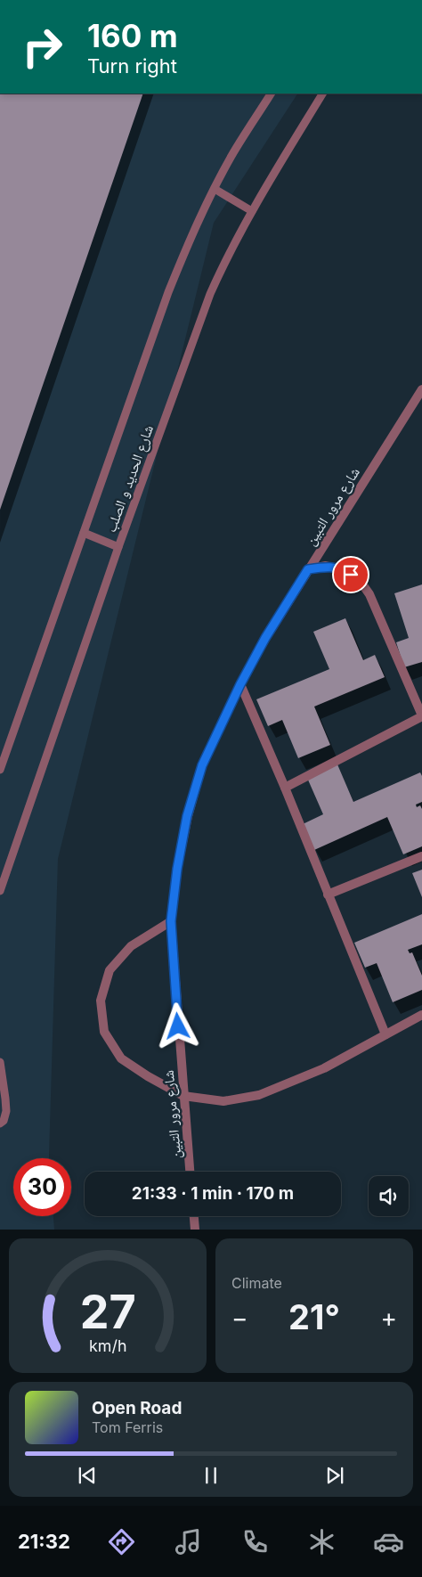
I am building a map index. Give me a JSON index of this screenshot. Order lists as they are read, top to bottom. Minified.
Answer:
{"streets":{"street":["شارع مرور التبين"],"lane":["شارع الحديد و الصلب"]},"page":{"turn":["160 m","Turn right"],"limit":"30","trip":"21:33 · 1 min · 170 m","tile":"Climate","heat":["−","21°","+"],"song":["Open Road","Tom Ferris"],"tabs":"21:32","gauge":["27","km/h"]}}
